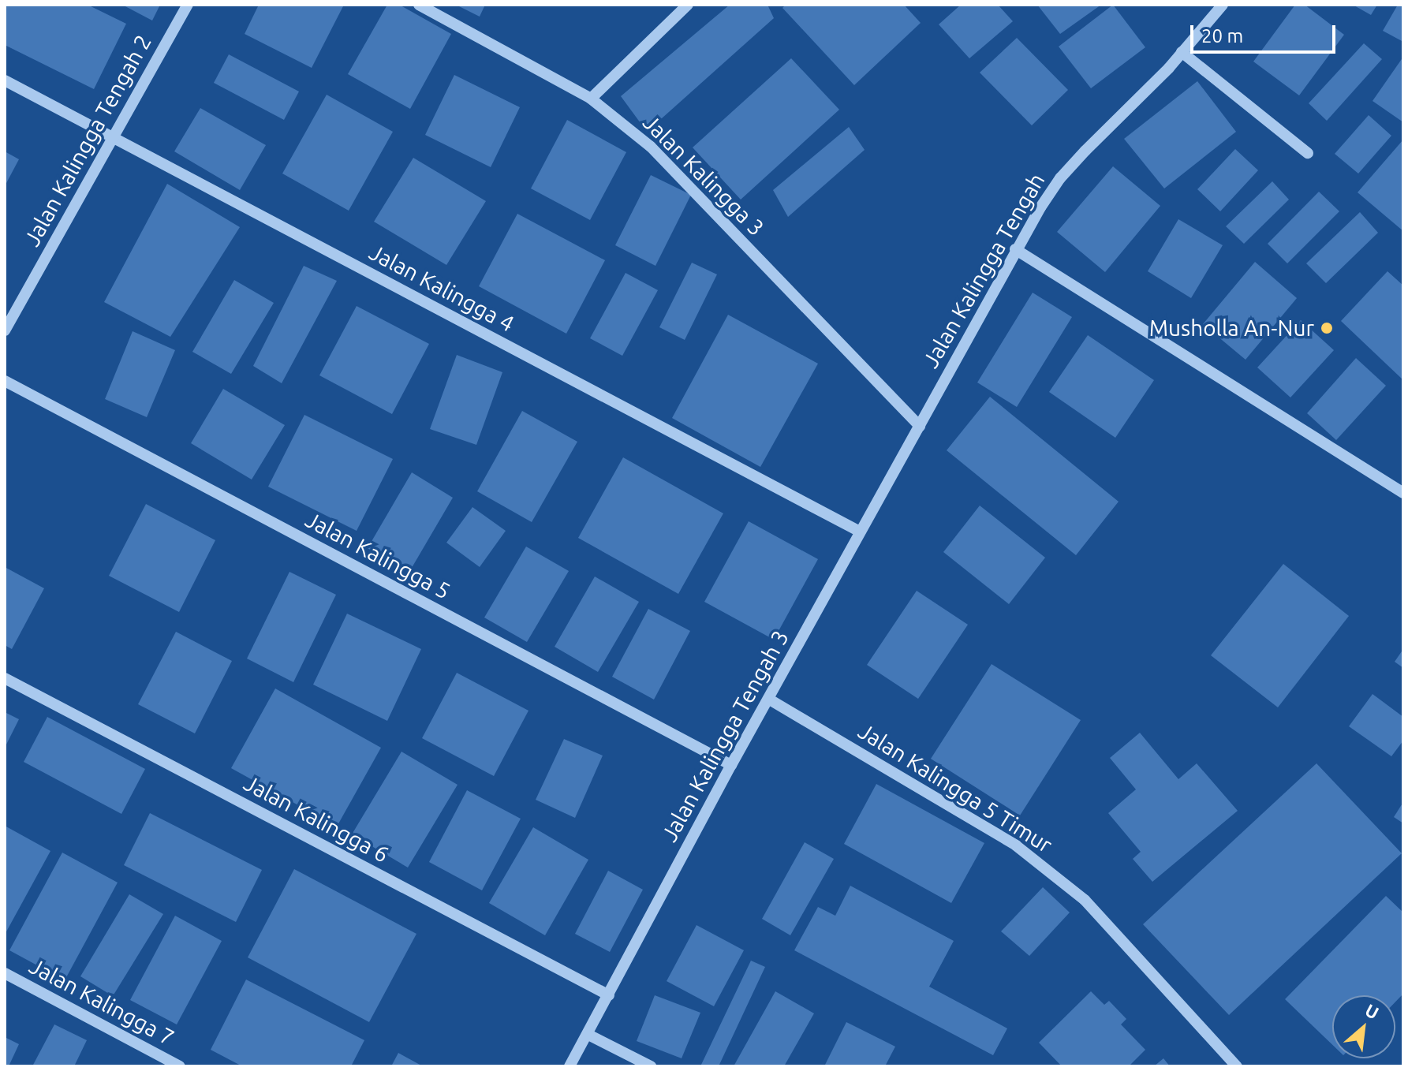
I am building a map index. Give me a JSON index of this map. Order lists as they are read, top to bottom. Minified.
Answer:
{"streets":{"street":["Jalan Kalingga Tengah 2","Jalan Kalingga 3","Jalan Kalingga Tengah","Jalan Kalingga 4","Jalan Kalingga 5","Jalan Kalingga Tengah 3","Jalan Kalingga 5 Timur","Jalan Kalingga 6","Jalan Kalingga 7"]},"crossings":[["Jalan Kalingga Tengah 2","Jalan Kalingga 4"],["Jalan Kalingga 3","Jalan Kalingga Tengah"],["Jalan Kalingga 3","Jalan Kalingga Tengah 3"],["Jalan Kalingga Tengah","Jalan Kalingga Tengah 3"],["Jalan Kalingga 4","Jalan Kalingga Tengah 3"],["Jalan Kalingga 5","Jalan Kalingga Tengah 3"],["Jalan Kalingga Tengah 3","Jalan Kalingga 5 Timur"],["Jalan Kalingga Tengah 3","Jalan Kalingga 6"]],"places":["Musholla An-Nur"],"scale_bar":"20 m","north":"top right"}
